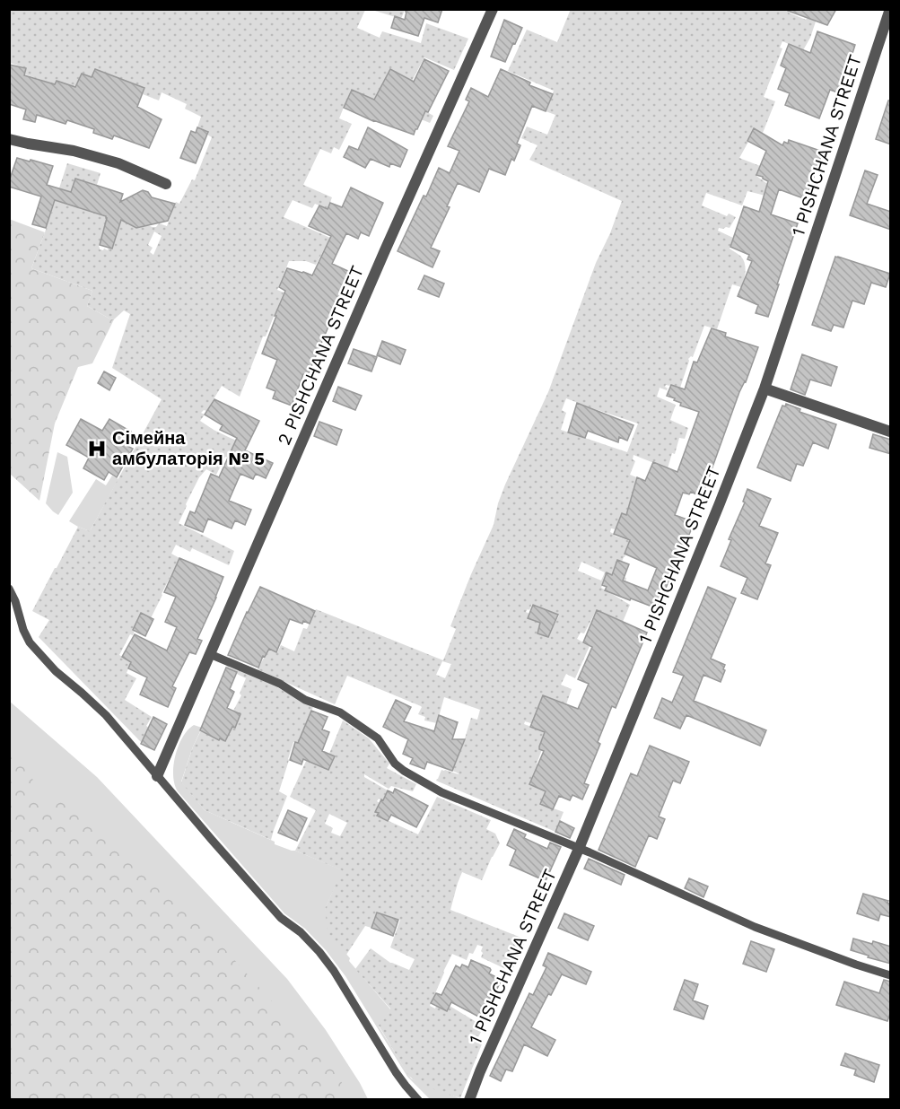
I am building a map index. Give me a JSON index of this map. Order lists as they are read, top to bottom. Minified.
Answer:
{"streets":{"street":["1 PISHCHANA STREET","2 PISHCHANA STREET"]},"places":{"hospital":["Сімейна амбулаторія № 5"]}}
